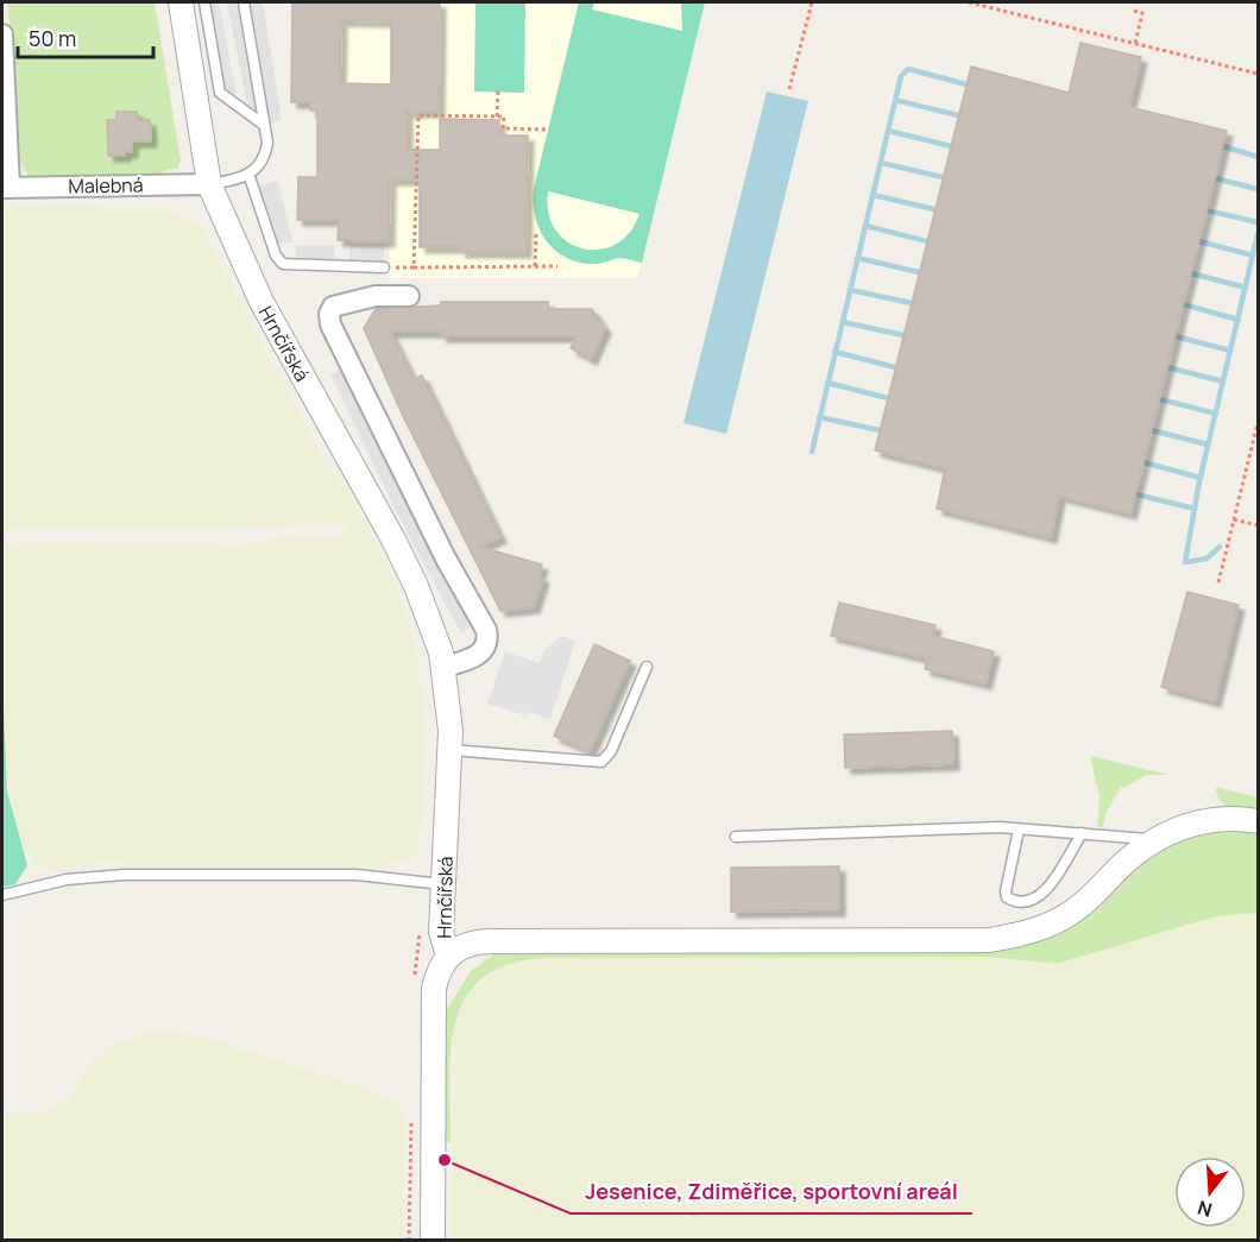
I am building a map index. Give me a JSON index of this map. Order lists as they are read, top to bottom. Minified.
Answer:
{"streets":{"street":["Malebná","Hrnčířská"]},"crossings":[["Malebná","Hrnčířská"]],"places":["Jesenice, Zdiměřice, sportovní areál"],"scale_bar":"50 m","north":"bottom"}
